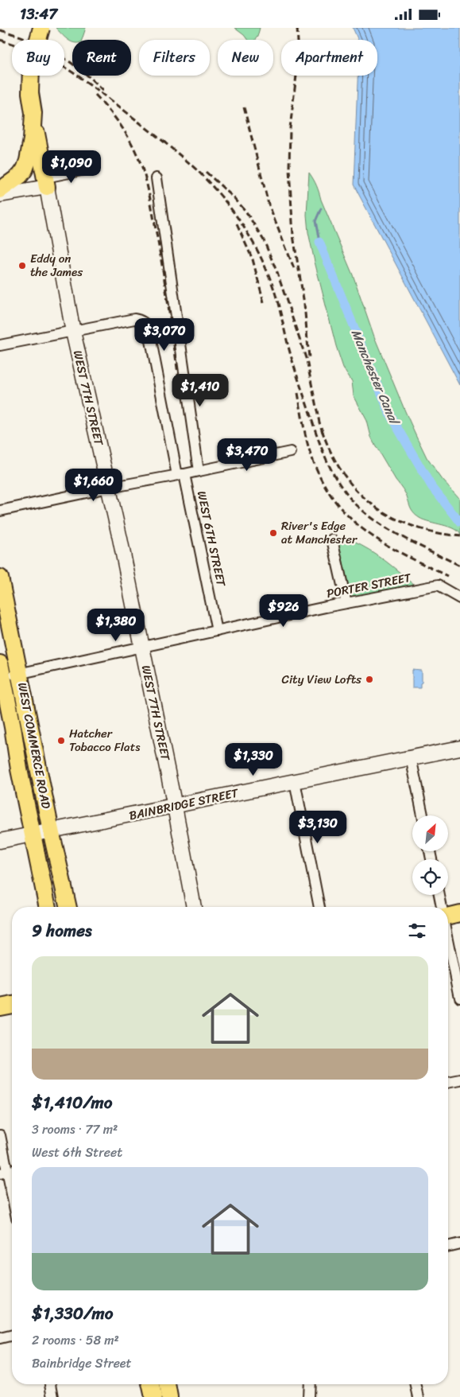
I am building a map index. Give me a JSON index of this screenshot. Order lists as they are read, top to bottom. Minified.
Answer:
{"streets":{"main road":["WEST COMMERCE ROAD"],"street":["WEST 7TH STREET","WEST 6TH STREET","PORTER STREET","BAINBRIDGE STREET"]},"crossings":[["WEST 7TH STREET","WEST 6TH STREET"],["WEST 7TH STREET","PORTER STREET"],["WEST 7TH STREET","BAINBRIDGE STREET"],["WEST 6TH STREET","PORTER STREET"],["PORTER STREET","WEST COMMERCE ROAD"],["WEST COMMERCE ROAD","BAINBRIDGE STREET"]],"water":["Manchester Canal"],"places":["Eddy on the James","River's Edge at Manchester","City View Lofts","Hatcher Tobacco Flats"],"north":"top right","page":{"status":"13:47","chip":["Buy","Rent","Filters","New","Apartment"],"price":["$1,090","$3,070","$1,410","$3,470","$1,660","$926","$1,380","$1,330","$3,130"],"heading":"9 homes","list":[{"name":"$1,410/mo","note":"3 rooms · 77 m² · West 6th Street"},{"name":"$1,330/mo","note":"2 rooms · 58 m² · Bainbridge Street"}]}}
